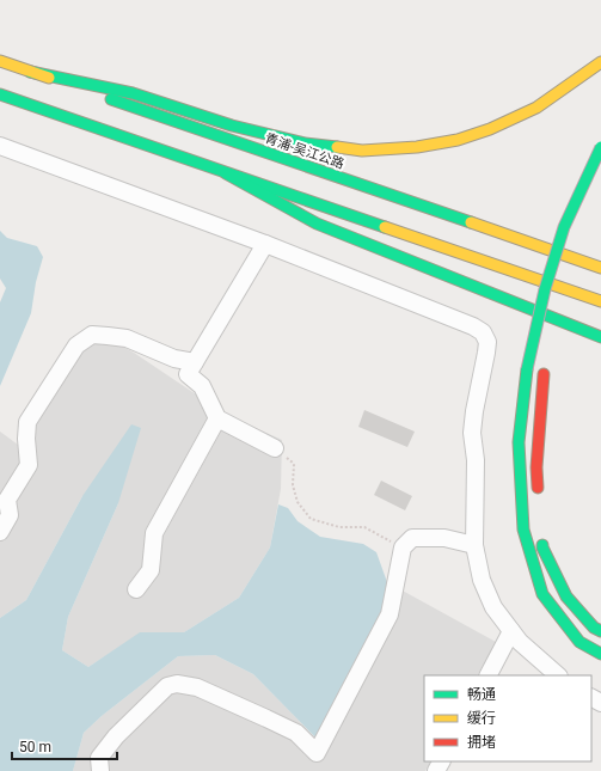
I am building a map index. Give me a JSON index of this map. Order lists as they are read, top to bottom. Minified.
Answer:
{"streets":{"main road":["青浦-吴江公路"]},"legend":["畅通","缓行","拥堵"],"scale_bar":"50 m"}
